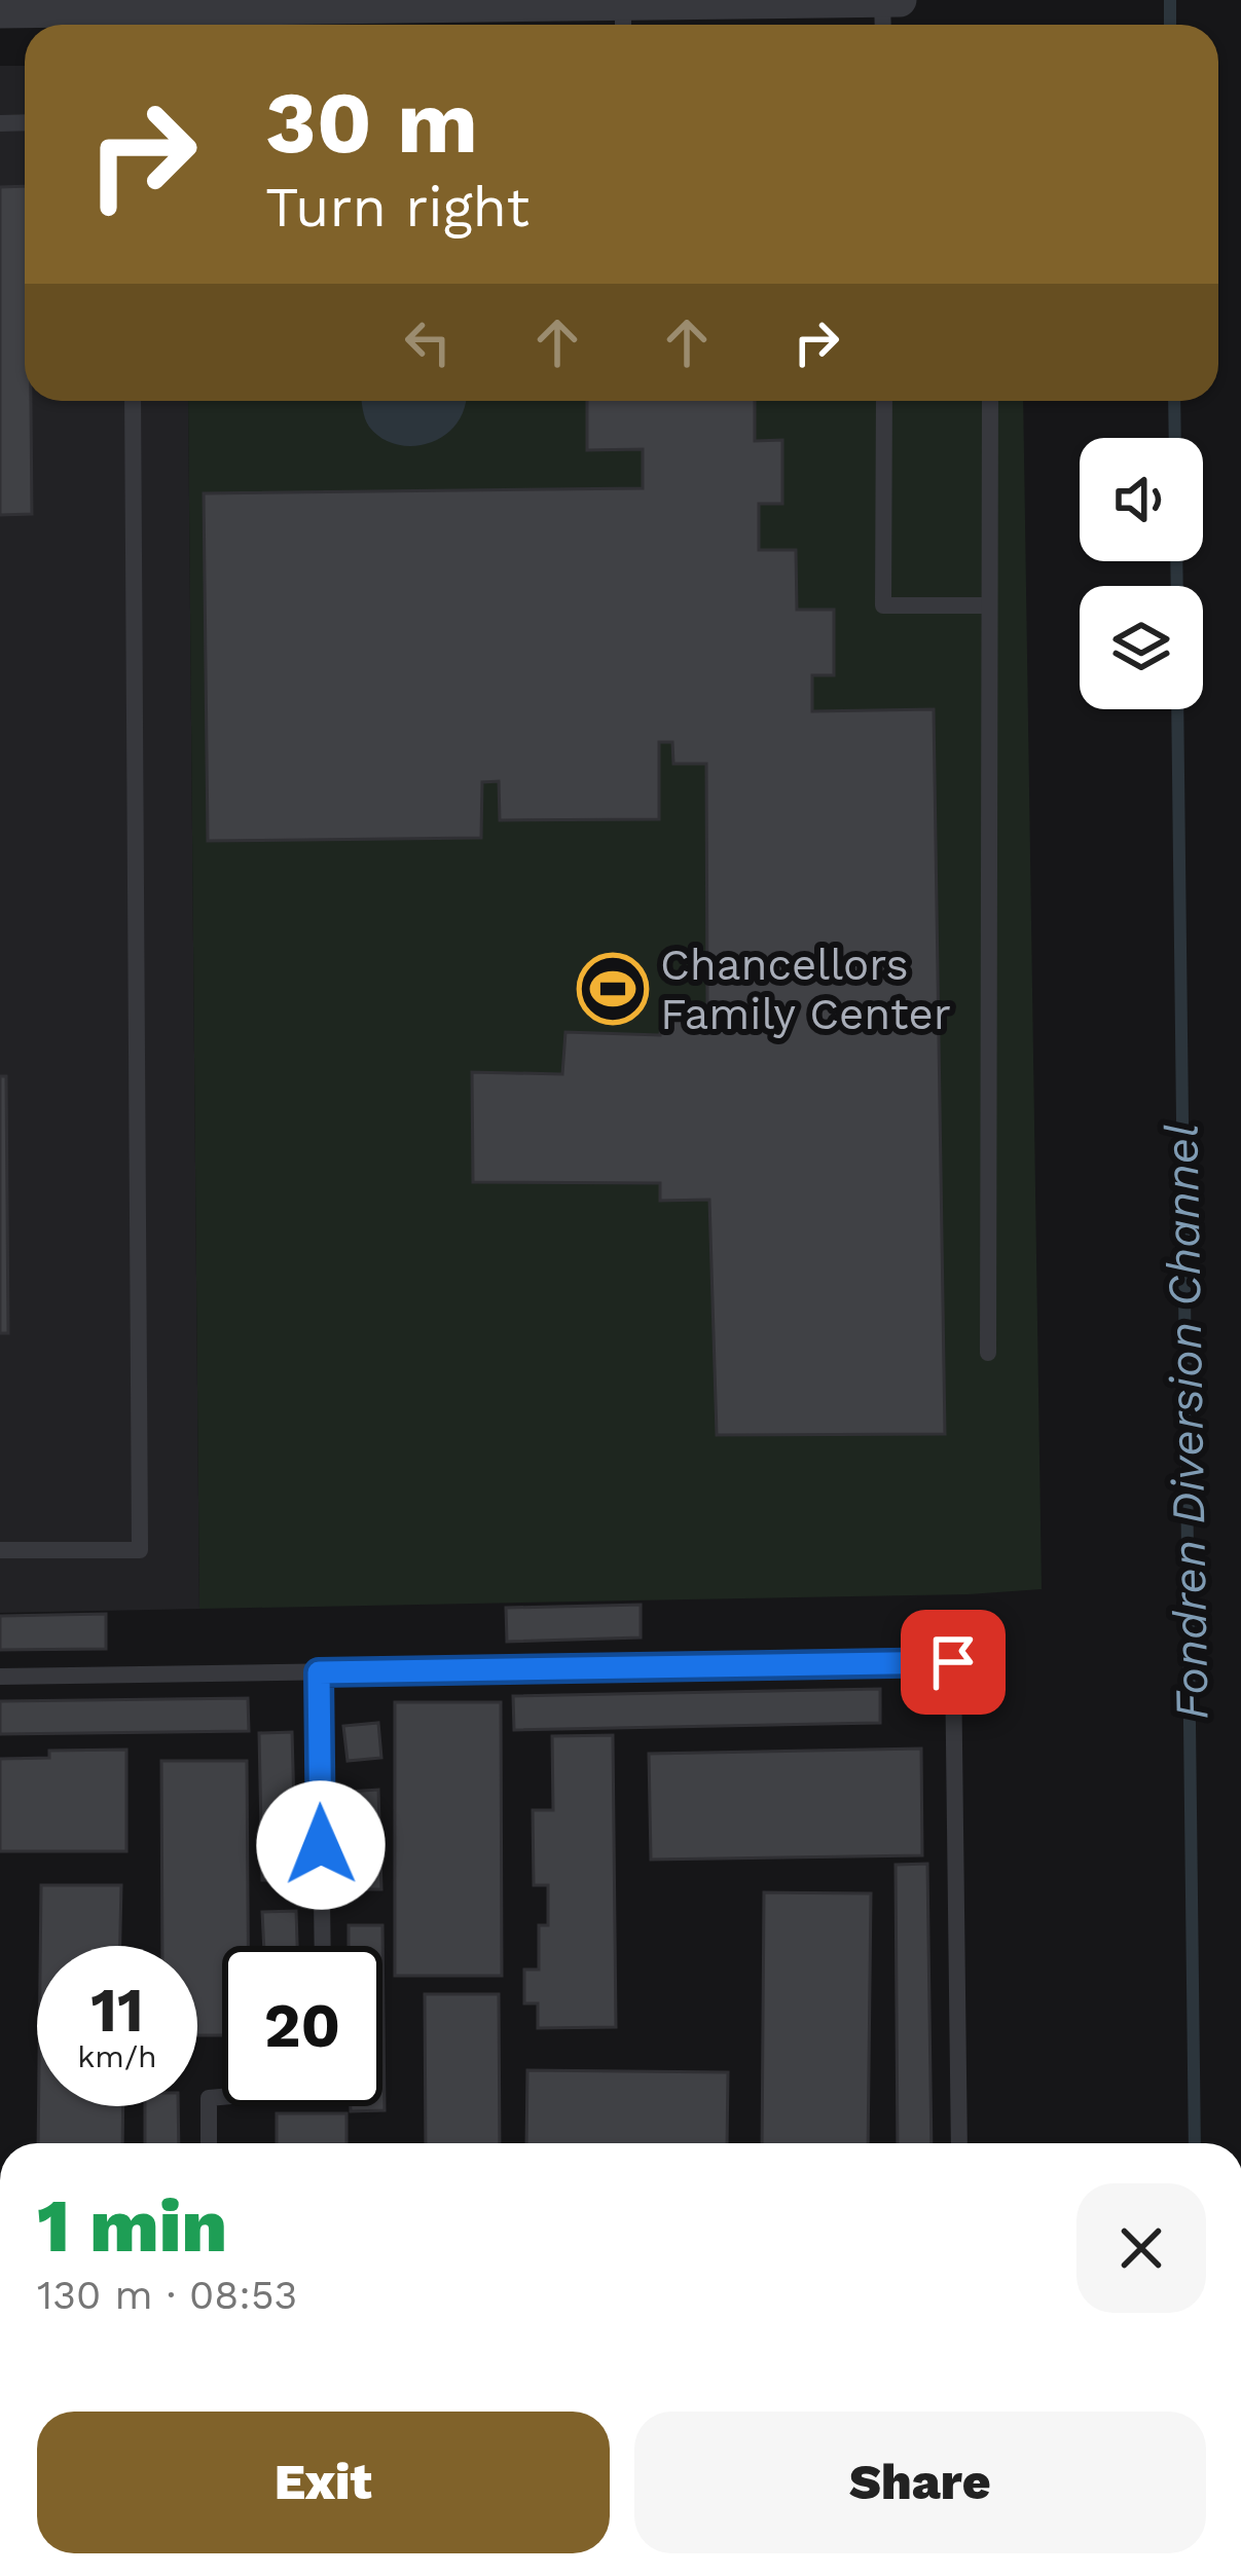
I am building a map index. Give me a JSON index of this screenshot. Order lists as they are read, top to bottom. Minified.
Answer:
{"water":["Fondren Diversion Channel"],"places":{"sports":["Chancellors Family Center"]},"page":{"turn":["30 m","Turn right"],"speed":"11 km/h","limit":"20","heading":["1 min","130 m · 08:53"],"buttons":["Exit","Share"]}}
